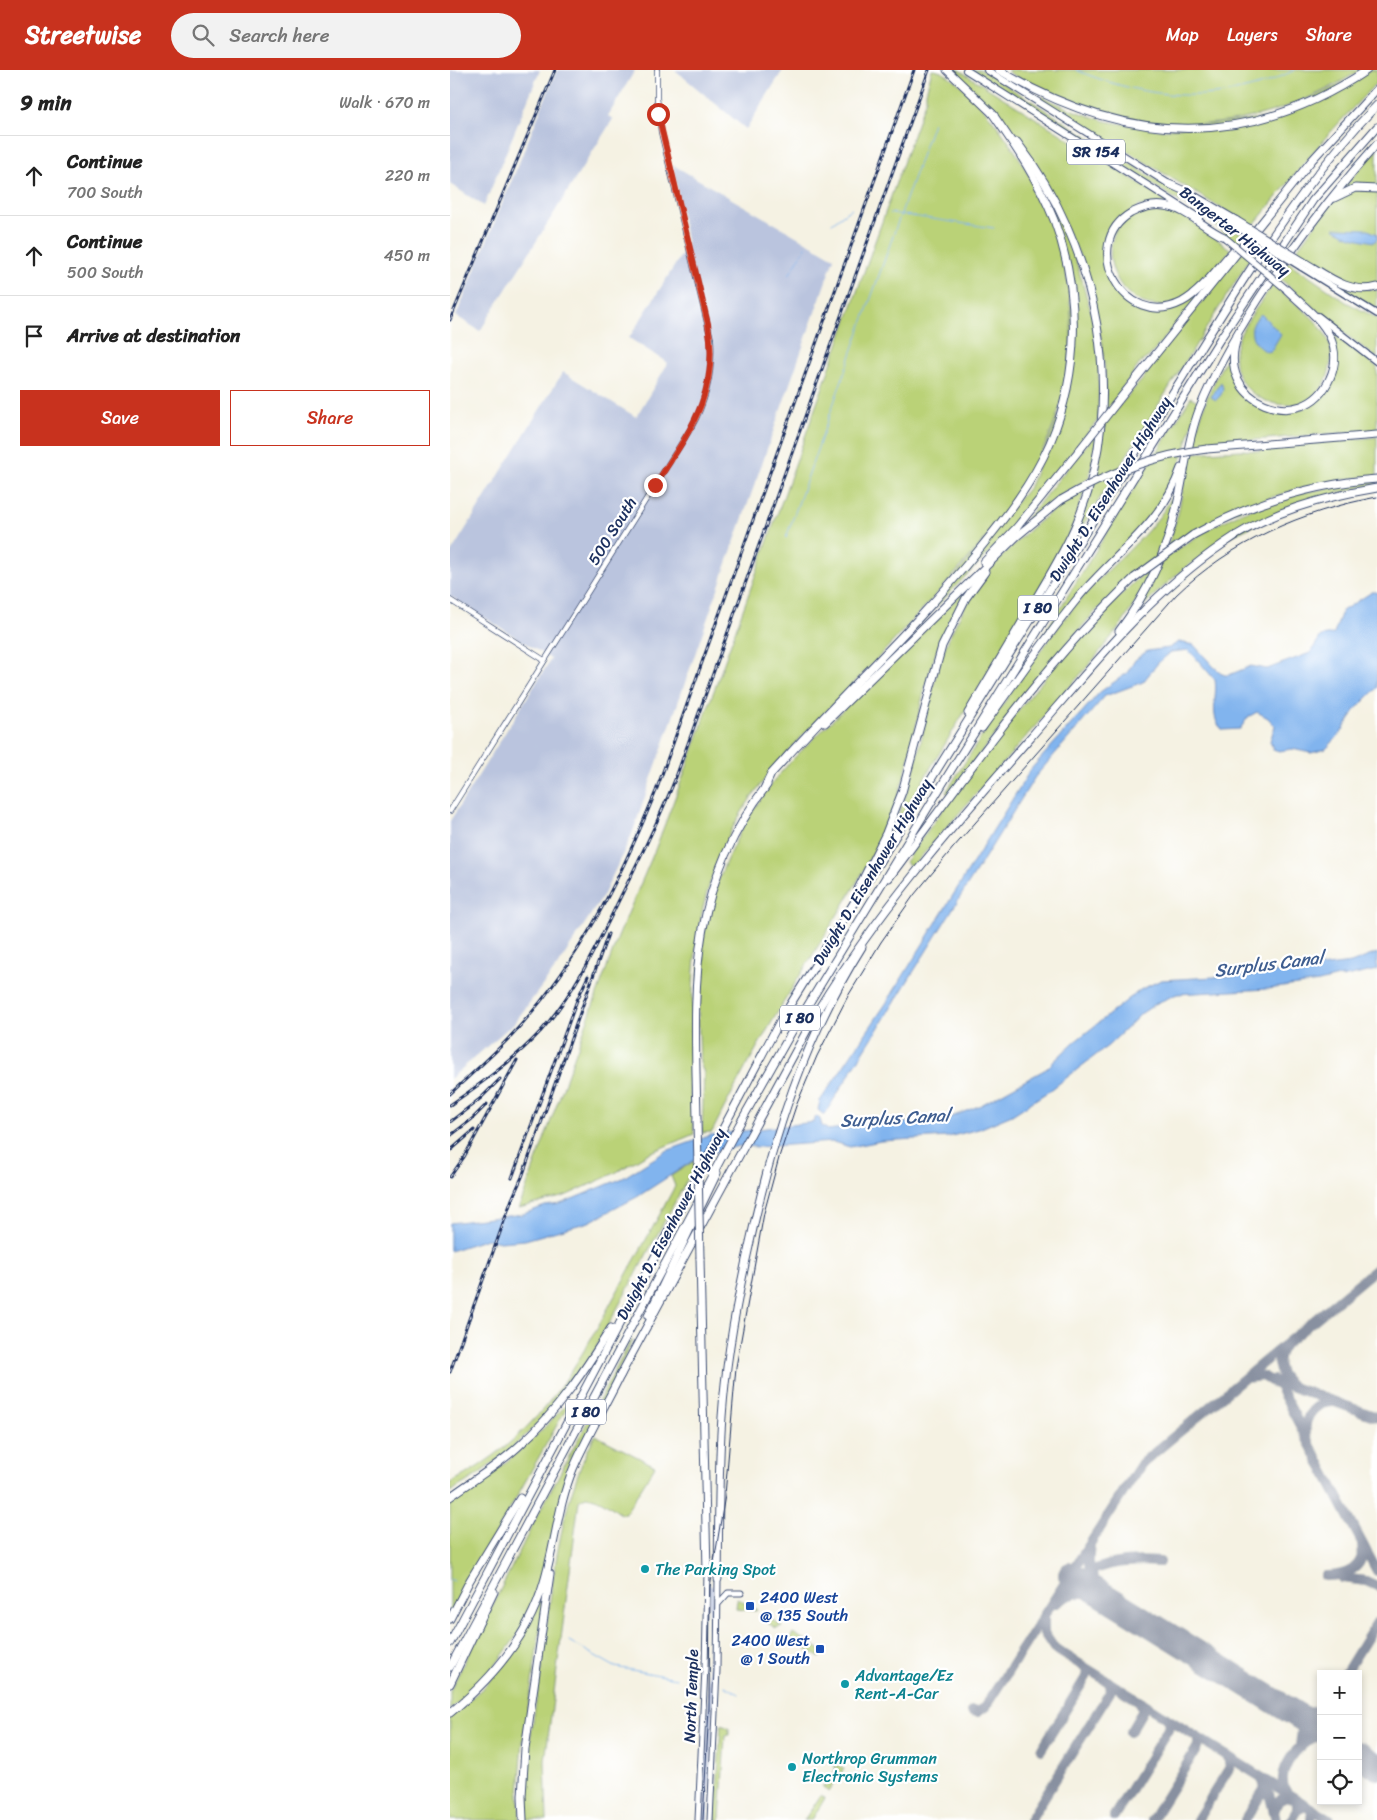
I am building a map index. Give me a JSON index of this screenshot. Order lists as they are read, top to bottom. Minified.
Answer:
{"streets":{"highway":["SR 154","Bangerter Highway","Dwight D. Eisenhower Highway","I 80"],"main road":["North Temple"],"street":["500 South"]},"water":["Surplus Canal"],"places":{"other":["The Parking Spot","Advantage/Ez Rent-A-Car","Northrop Grumman Electronic Systems"],"transit":["2400 West @ 135 South","2400 West @ 1 South"]},"page":{"header":"Streetwise","search":"Search here","nav":["Map","Layers","Share"],"heading":["9 min","Walk · 670 m"],"list":[["Continue","700 South","220 m"],["Continue","500 South","450 m"],"Arrive at destination"],"buttons":["Save","Share"],"map_buttons":["+","−"]}}
